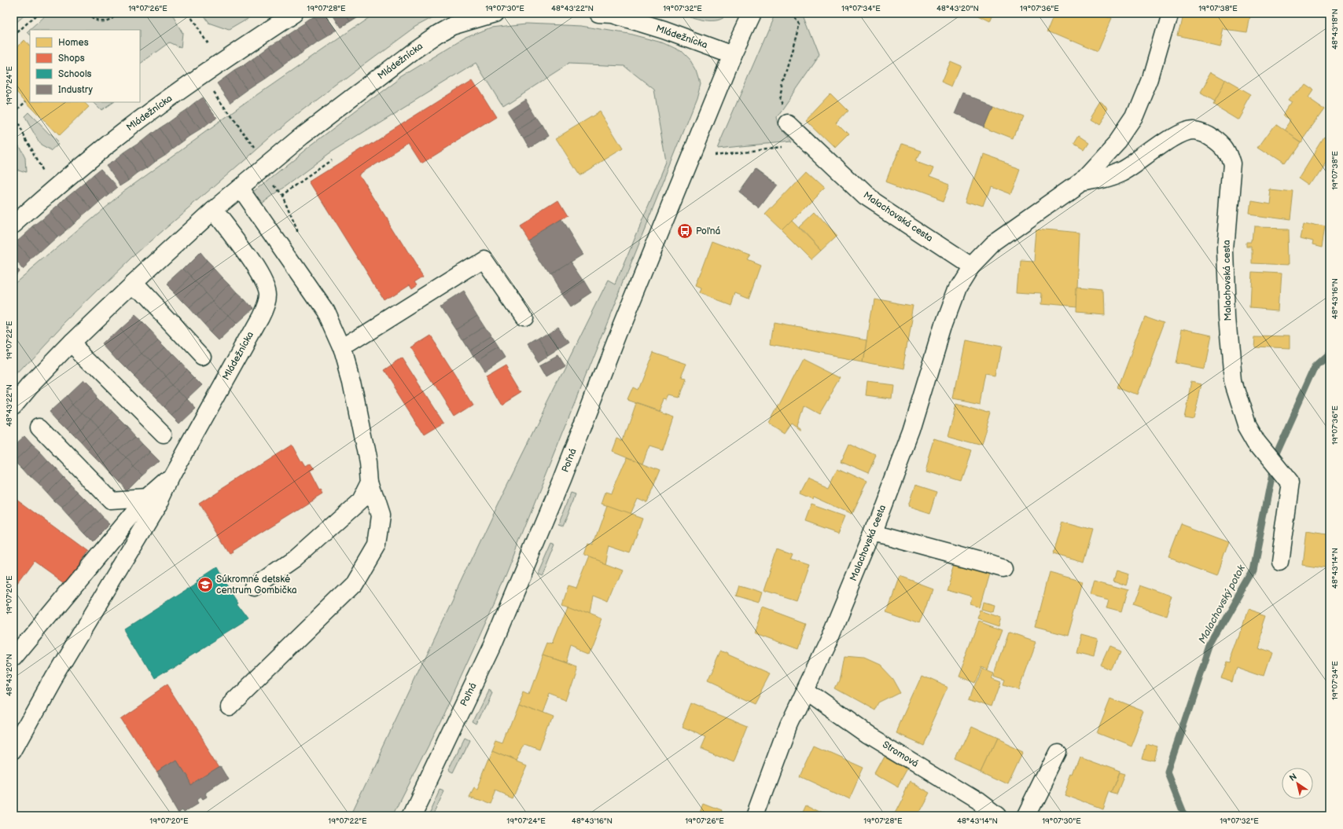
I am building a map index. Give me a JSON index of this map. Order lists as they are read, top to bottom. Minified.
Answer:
{"streets":{"street":["Mládežnícka","Malachovská cesta","Poľná","Stromová"]},"crossings":[["Mládežnícka","Poľná"],["Malachovská cesta","Stromová"]],"water":["Malachovský potok"],"places":{"bus stop":["Poľná"],"school or university":["Súkromné detské centrum Gombička"]},"legend":["Homes","Shops","Schools","Industry"],"north":"top left","coordinates":["19°07'26\"E","19°07'28\"E","19°07'30\"E","48°43'22\"N","19°07'32\"E","19°07'34\"E","48°43'20\"N","19°07'36\"E","19°07'38\"E","48°43'18\"N","19°07'24\"E","48°43'16\"N","19°07'22\"E","48°43'14\"N","19°07'20\"E"]}
